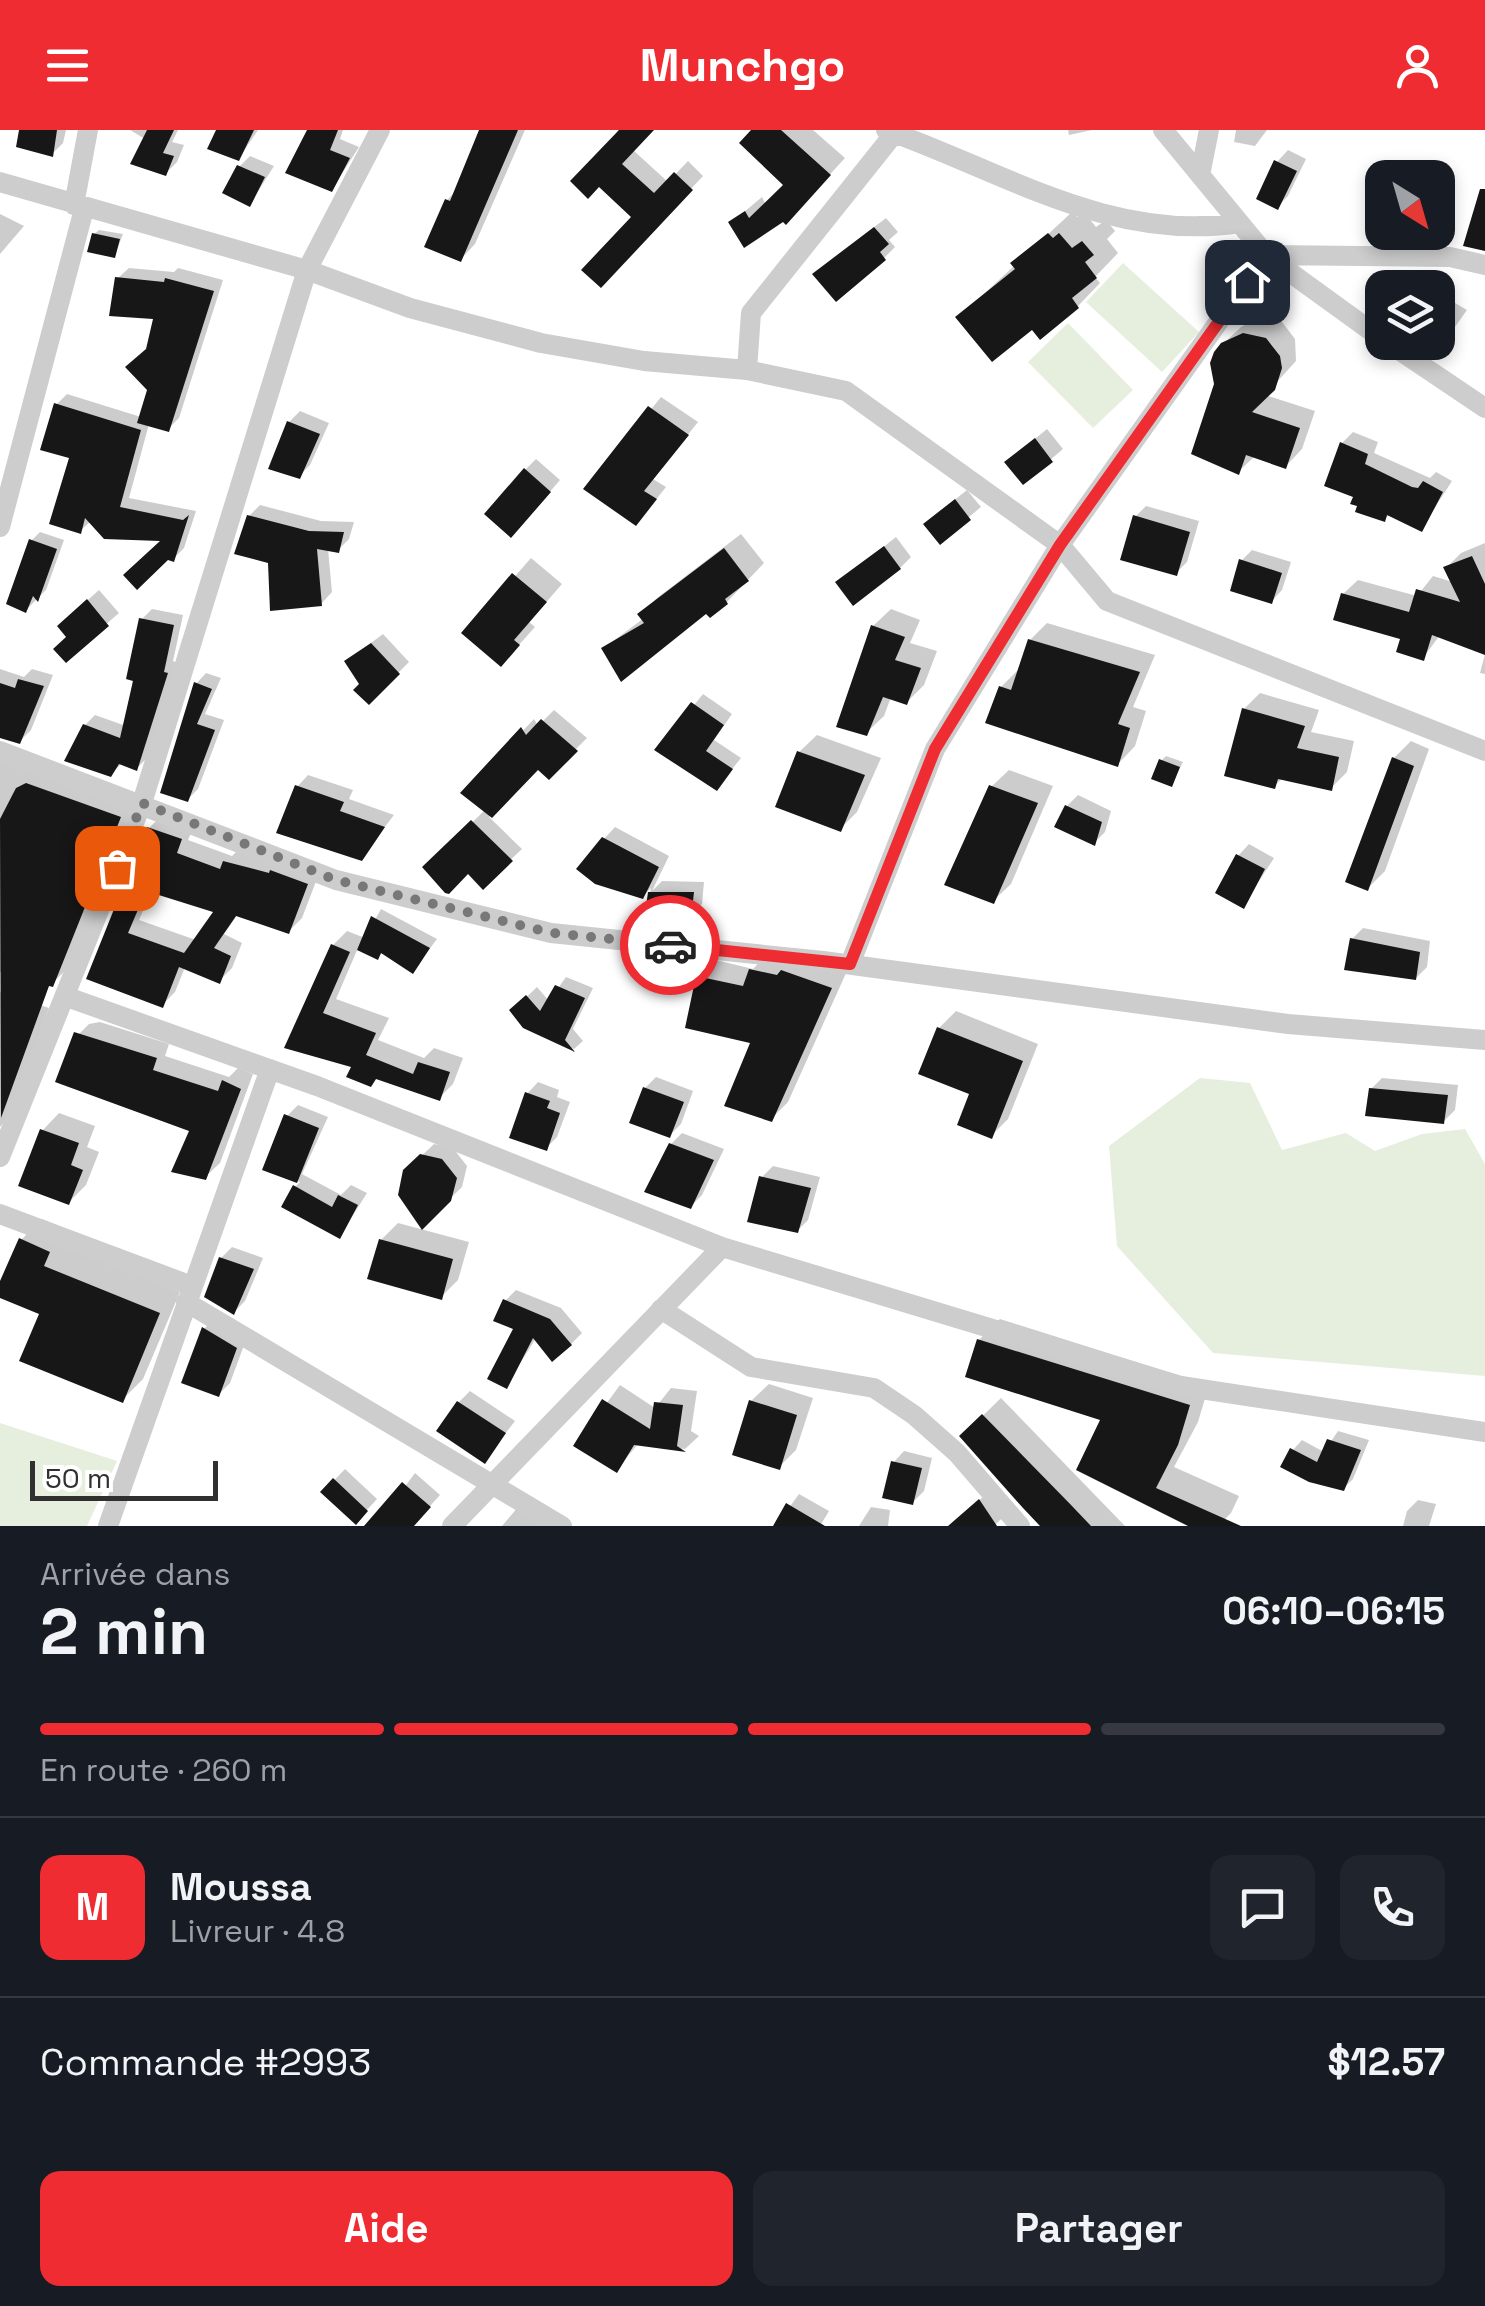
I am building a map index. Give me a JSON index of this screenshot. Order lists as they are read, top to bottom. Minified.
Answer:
{"scale_bar":"50 m","north":"bottom right","page":{"header":"Munchgo","scale":"50 m","heading":["2 min","Arrivée dans","06:10–06:15"],"panel":["Moussa","Livreur · 4.8","Commande #2993","$12.57"],"bar":"En route · 260 m","round":"M","buttons":["Aide","Partager"]}}
